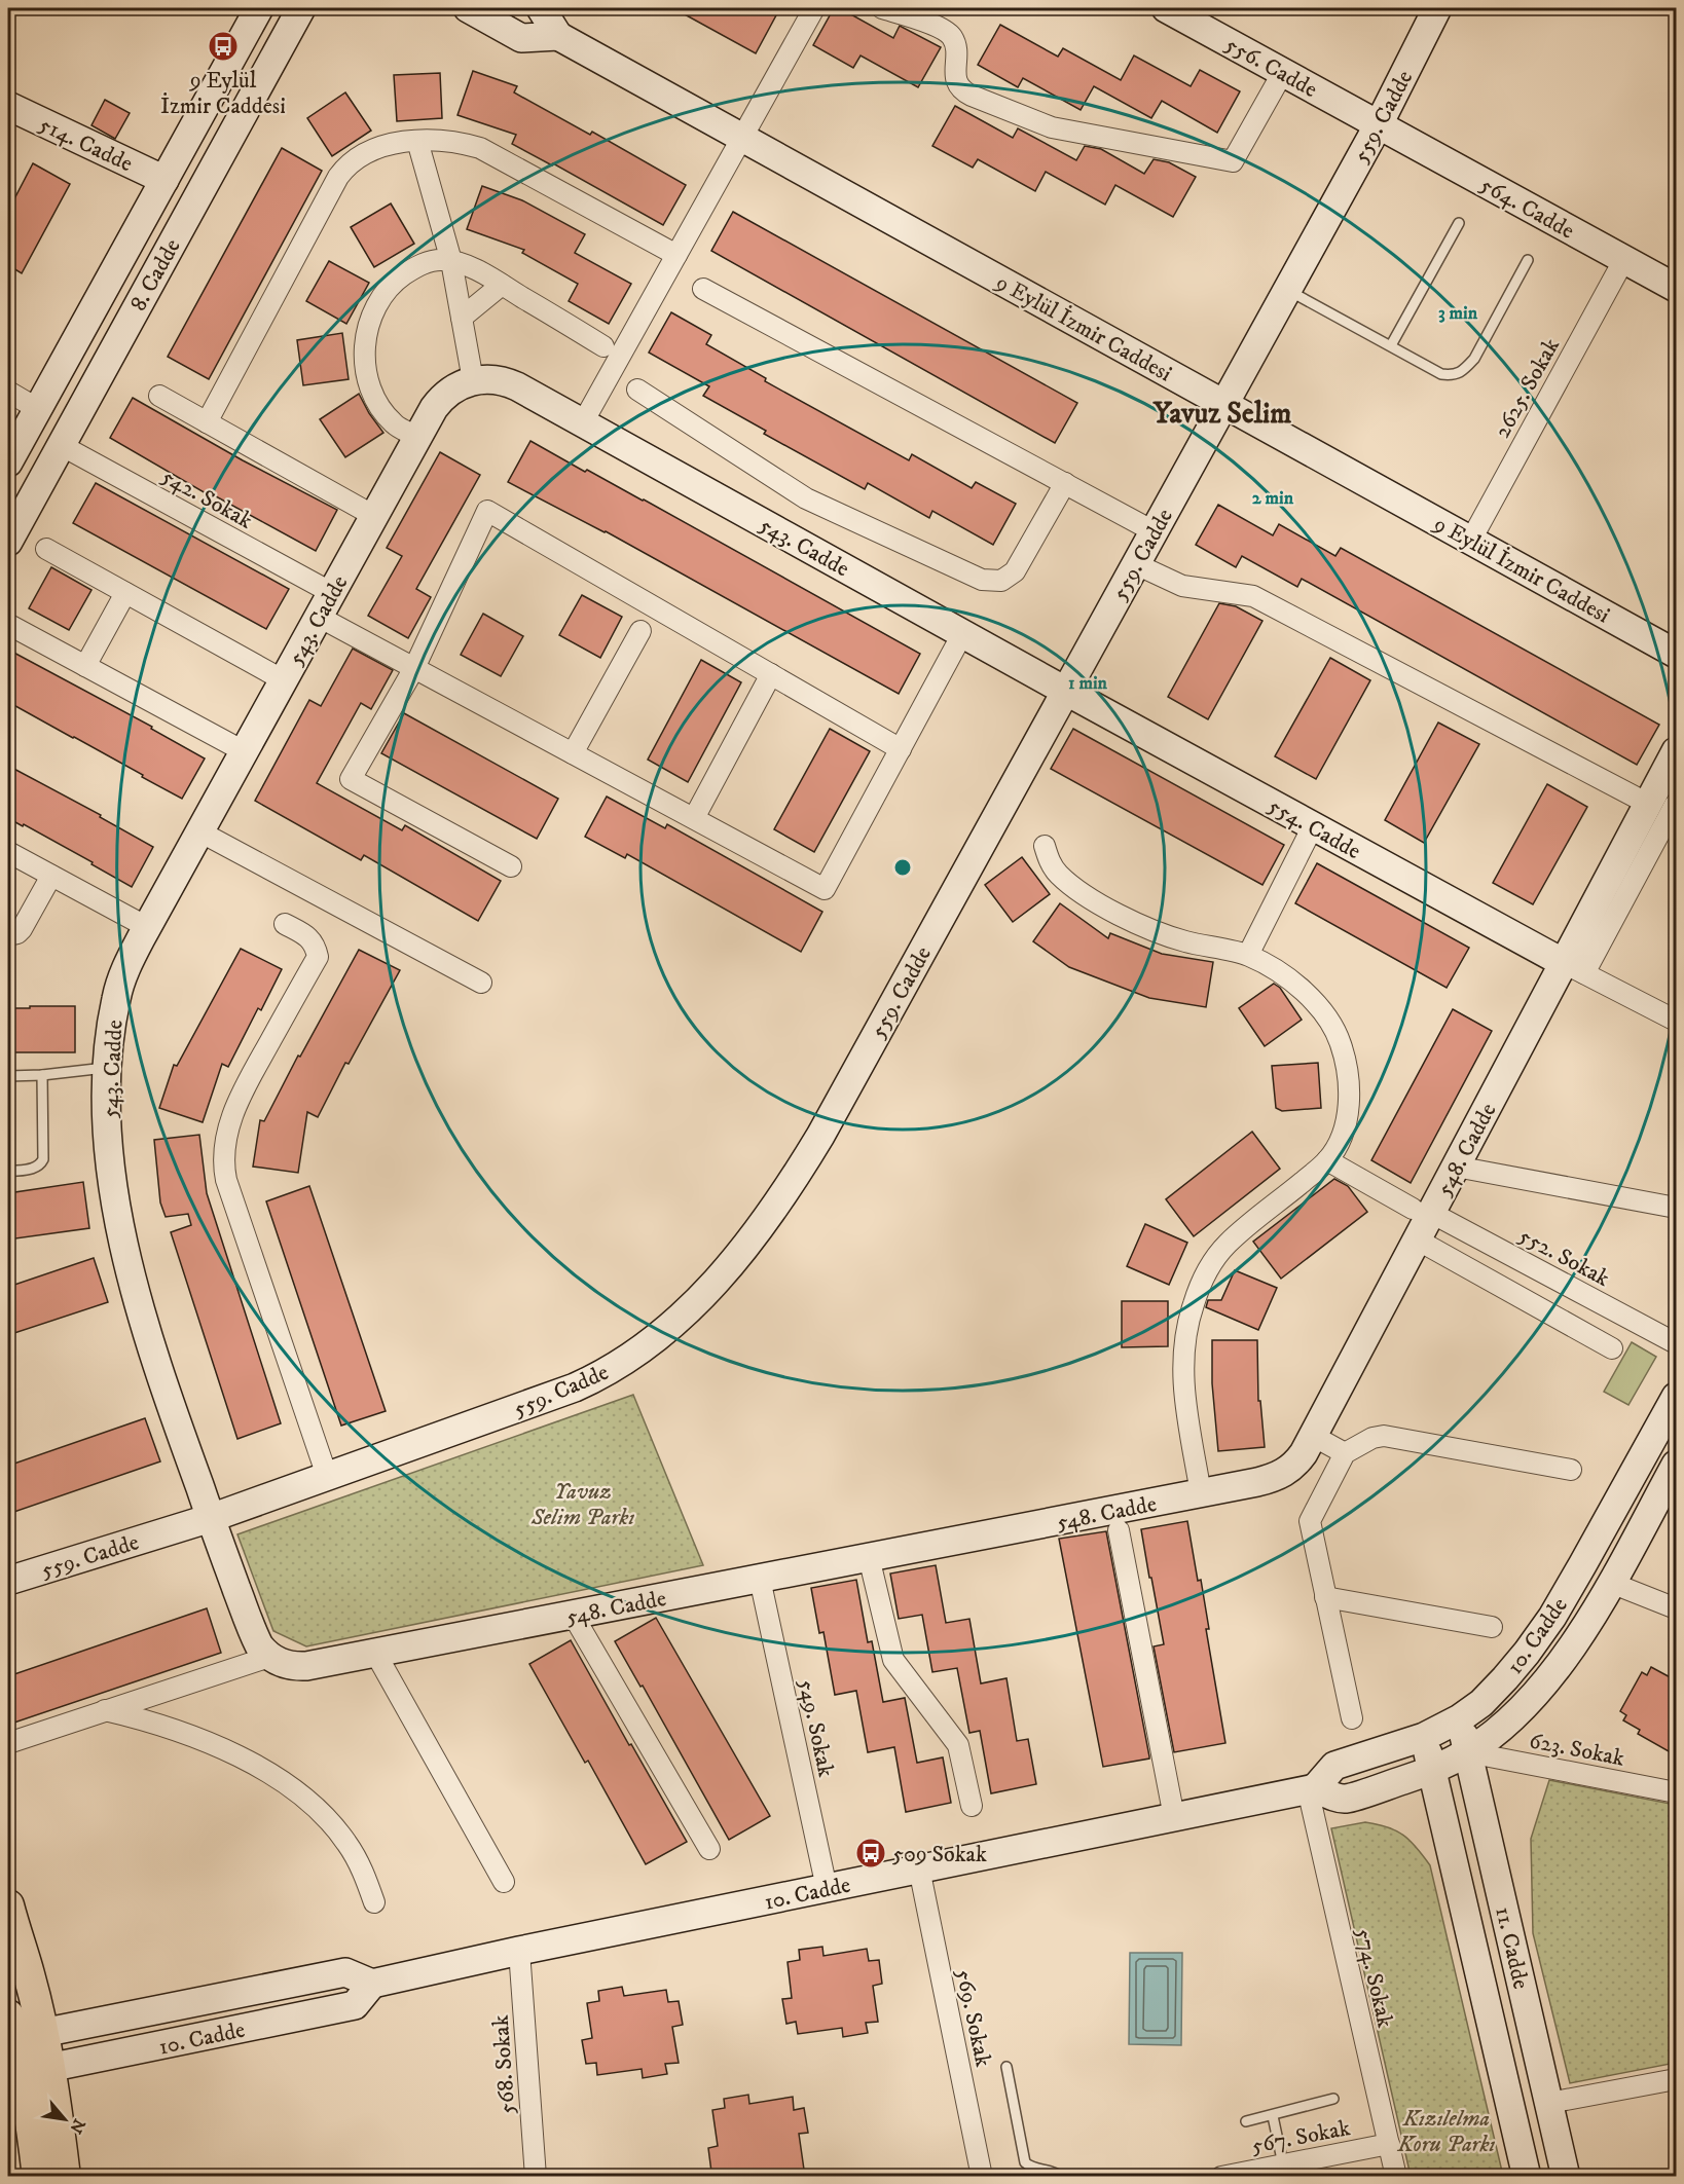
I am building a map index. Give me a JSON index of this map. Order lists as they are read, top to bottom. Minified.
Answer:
{"streets":{"street":["556. Cadde","559. Cadde","514. Cadde","564. Cadde","8. Cadde","9 Eylül İzmir Caddesi","2625. Sokak","542. Sokak","543. Cadde","554. Cadde","548. Cadde","552. Sokak","10. Cadde","549. Sokak","623. Sokak","11. Cadde","574. Sokak","569. Sokak","568. Sokak","567. Sokak"]},"crossings":[["556. Cadde","559. Cadde"],["556. Cadde","564. Cadde"],["559. Cadde","564. Cadde"],["559. Cadde","9 Eylül İzmir Caddesi"],["559. Cadde","543. Cadde"],["559. Cadde","554. Cadde"],["514. Cadde","8. Cadde"],["564. Cadde","2625. Sokak"],["8. Cadde","542. Sokak"],["9 Eylül İzmir Caddesi","2625. Sokak"],["542. Sokak","543. Cadde"],["543. Cadde","554. Cadde"],["554. Cadde","548. Cadde"],["548. Cadde","552. Sokak"],["548. Cadde","549. Sokak"],["10. Cadde","549. Sokak"],["10. Cadde","623. Sokak"],["10. Cadde","11. Cadde"],["10. Cadde","574. Sokak"],["10. Cadde","569. Sokak"],["10. Cadde","568. Sokak"],["623. Sokak","11. Cadde"],["574. Sokak","567. Sokak"]],"districts":["Yavuz Selim"],"parks":["Yavuz Selim Parkı","Kızılelma Koru Parkı"],"places":{"bus stop":["9 Eylül İzmir Caddesi","509 Sokak"]},"north":"bottom right","rings":["3 min","2 min","1 min"]}
